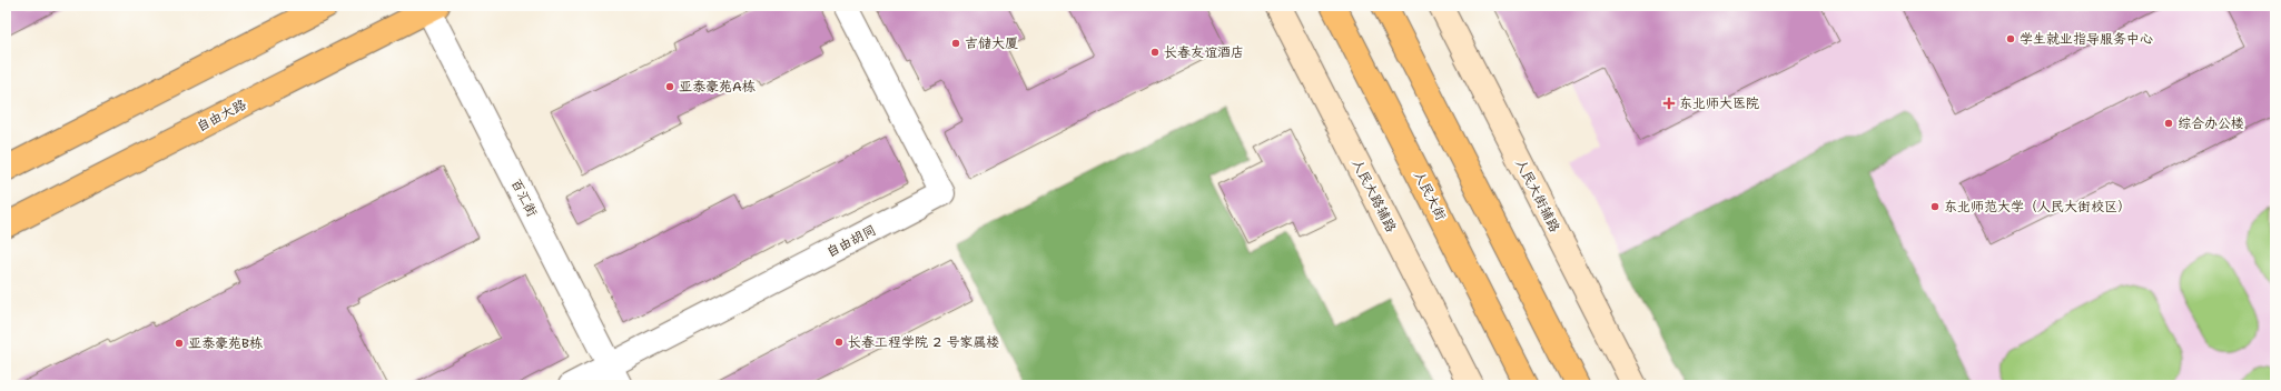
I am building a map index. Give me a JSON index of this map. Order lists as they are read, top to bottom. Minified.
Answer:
{"streets":{"main road":["自由大路","人民大路辅路","人民大街","人民大街辅路"],"street":["百汇街","自由胡同"]},"crossings":[["自由大路","百汇街"],["百汇街","自由胡同"]],"places":{"other":["学生就业指导服务中心","吉储大厦","长春友谊酒店","亚泰豪苑A栋","综合办公楼","东北师范大学（人民大街校区）","长春工程学院 2 号家属楼","亚泰豪苑B栋"],"health":["东北师大医院"]}}
